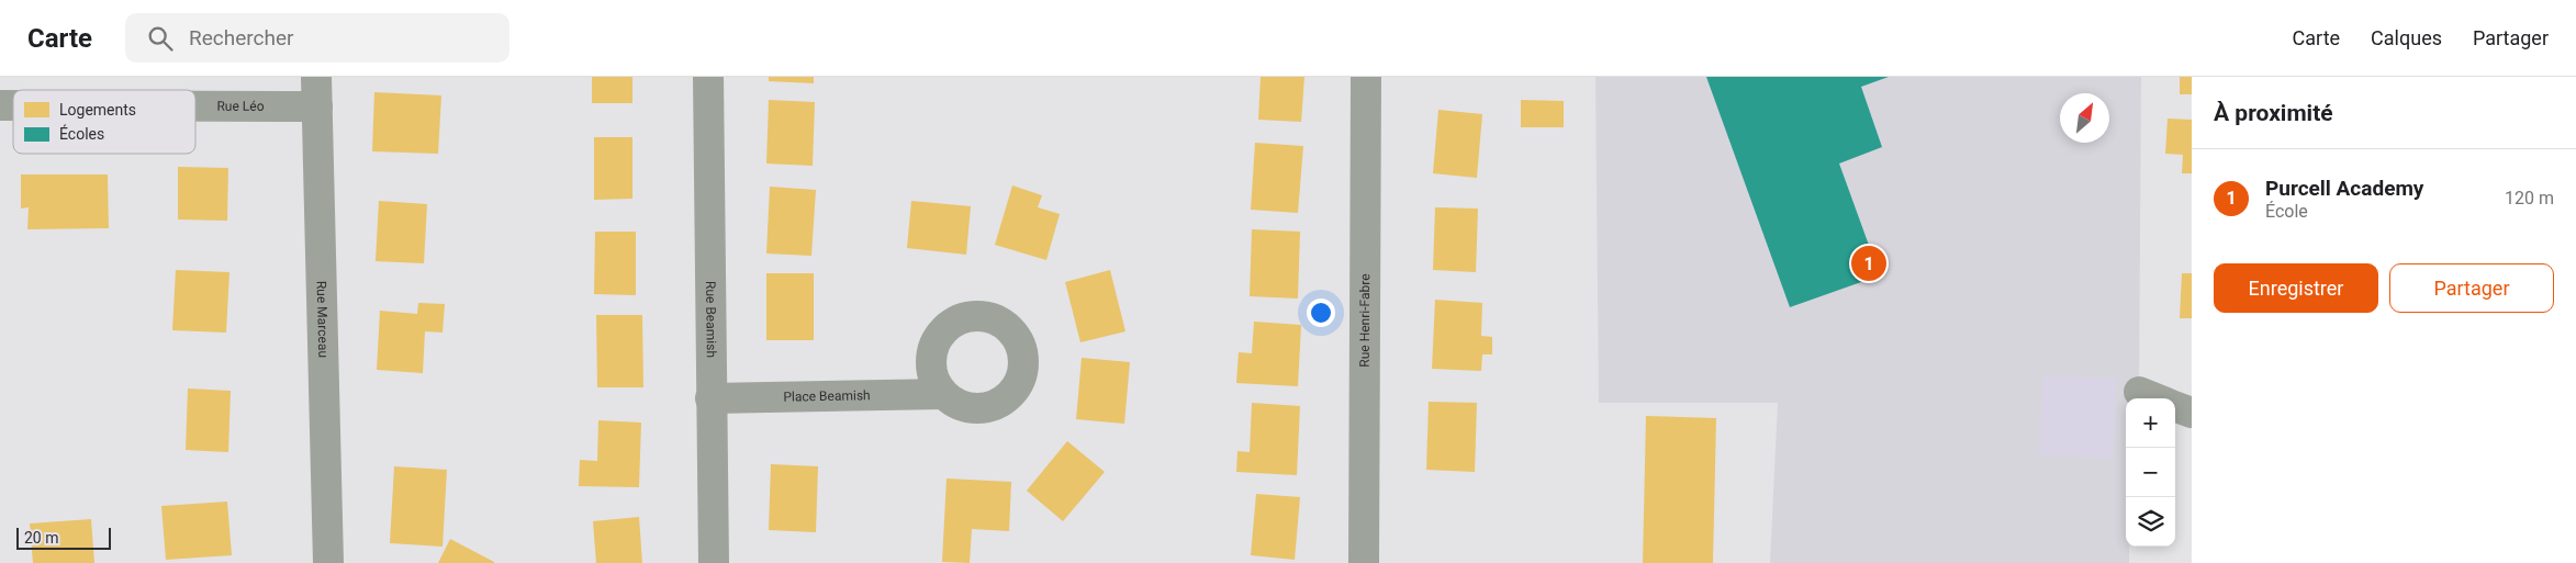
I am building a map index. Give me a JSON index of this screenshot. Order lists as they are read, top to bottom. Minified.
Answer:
{"streets":{"street":["Rue Léo","Rue Marceau","Rue Beamish","Rue Henri-Fabre","Place Beamish"]},"crossings":[["Rue Léo","Rue Marceau"],["Rue Beamish","Place Beamish"]],"legend":["Logements","Écoles"],"scale_bar":"20 m","north":"top right","page":{"header":"Carte","search":"Rechercher","nav":["Carte","Calques","Partager"],"heading":"À proximité","list":[{"mark":"1","name":"Purcell Academy","note":"École","value":"120 m"}],"pins":"1","buttons":["Enregistrer","Partager"],"map_buttons":["+","−"],"scale":"20 m"}}
